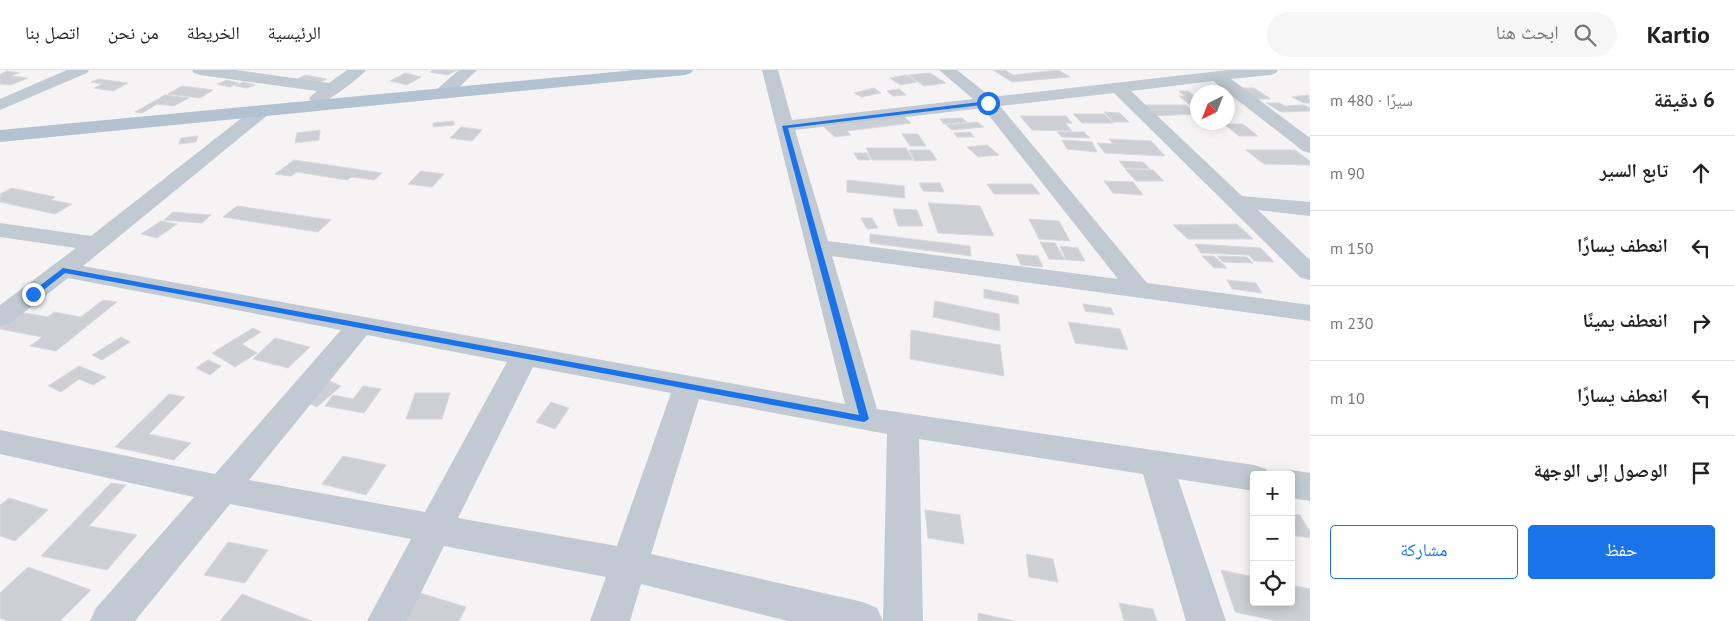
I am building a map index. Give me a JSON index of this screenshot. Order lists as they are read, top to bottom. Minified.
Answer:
{"north":"bottom left","page":{"header":"Kartio","search":"ابحث هنا","nav":["الرئيسية","الخريطة","من نحن","اتصل بنا"],"heading":["6 دقيقة","سيرًا · 480 m"],"list":[["تابع السير","90 m"],["انعطف يسارًا","150 m"],["انعطف يمينًا","230 m"],["انعطف يسارًا","10 m"],"الوصول إلى الوجهة"],"map_buttons":["+","−"],"buttons":["حفظ","مشاركة"]}}
